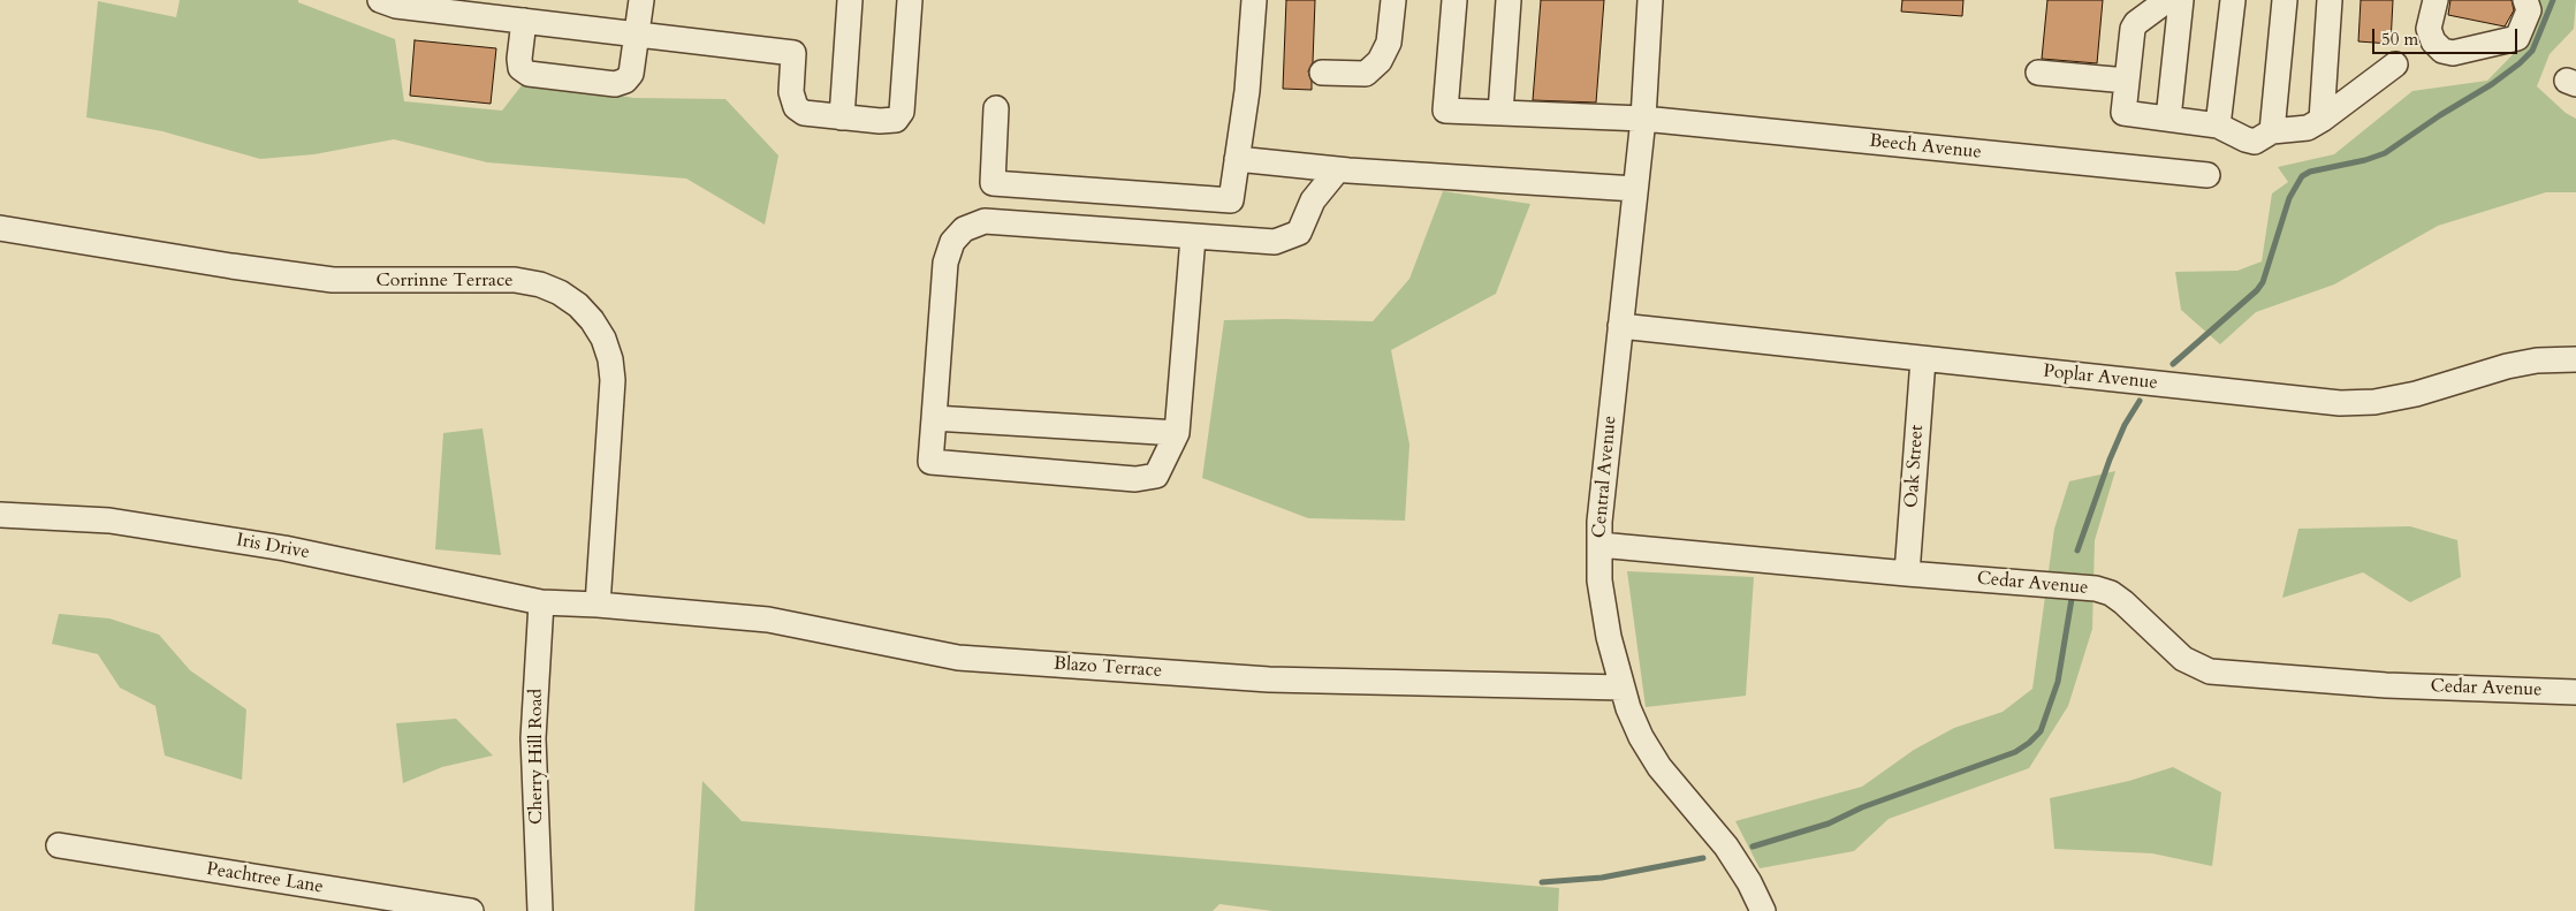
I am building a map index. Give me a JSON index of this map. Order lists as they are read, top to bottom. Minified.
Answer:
{"streets":{"street":["Beech Avenue","Corrinne Terrace","Poplar Avenue","Oak Street","Central Avenue","Iris Drive","Cedar Avenue","Blazo Terrace","Cherry Hill Road","Peachtree Lane"]},"crossings":[["Beech Avenue","Central Avenue"],["Corrinne Terrace","Iris Drive"],["Corrinne Terrace","Blazo Terrace"],["Poplar Avenue","Oak Street"],["Poplar Avenue","Central Avenue"],["Oak Street","Cedar Avenue"],["Central Avenue","Cedar Avenue"],["Central Avenue","Blazo Terrace"],["Iris Drive","Blazo Terrace"],["Iris Drive","Cherry Hill Road"]],"scale_bar":"50 m"}
